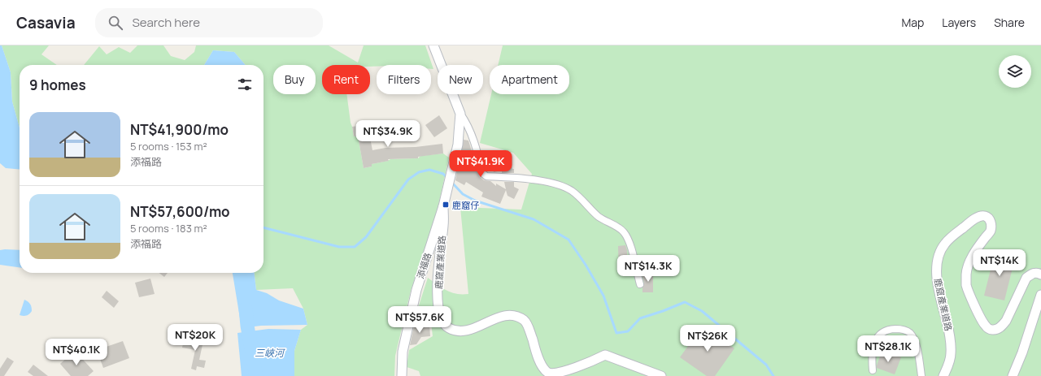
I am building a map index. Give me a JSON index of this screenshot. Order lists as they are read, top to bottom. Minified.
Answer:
{"streets":{"street":["鹿窟產業道路","添福路"]},"crossings":[["鹿窟產業道路","添福路"]],"water":["三峽河"],"places":{"transit":["鹿窟仔"]},"page":{"header":"Casavia","search":"Search here","nav":["Map","Layers","Share"],"chip":["Buy","Rent","Filters","New","Apartment"],"heading":"9 homes","list":[{"name":"NT$41,900/mo","note":"5 rooms · 153 m² · 添福路"},{"name":"NT$57,600/mo","note":"5 rooms · 183 m² · 添福路"}],"price":["NT$34.9K","NT$41.9K","NT$14K","NT$14.3K","NT$57.6K","NT$20K","NT$26K","NT$28.1K","NT$40.1K"]}}
